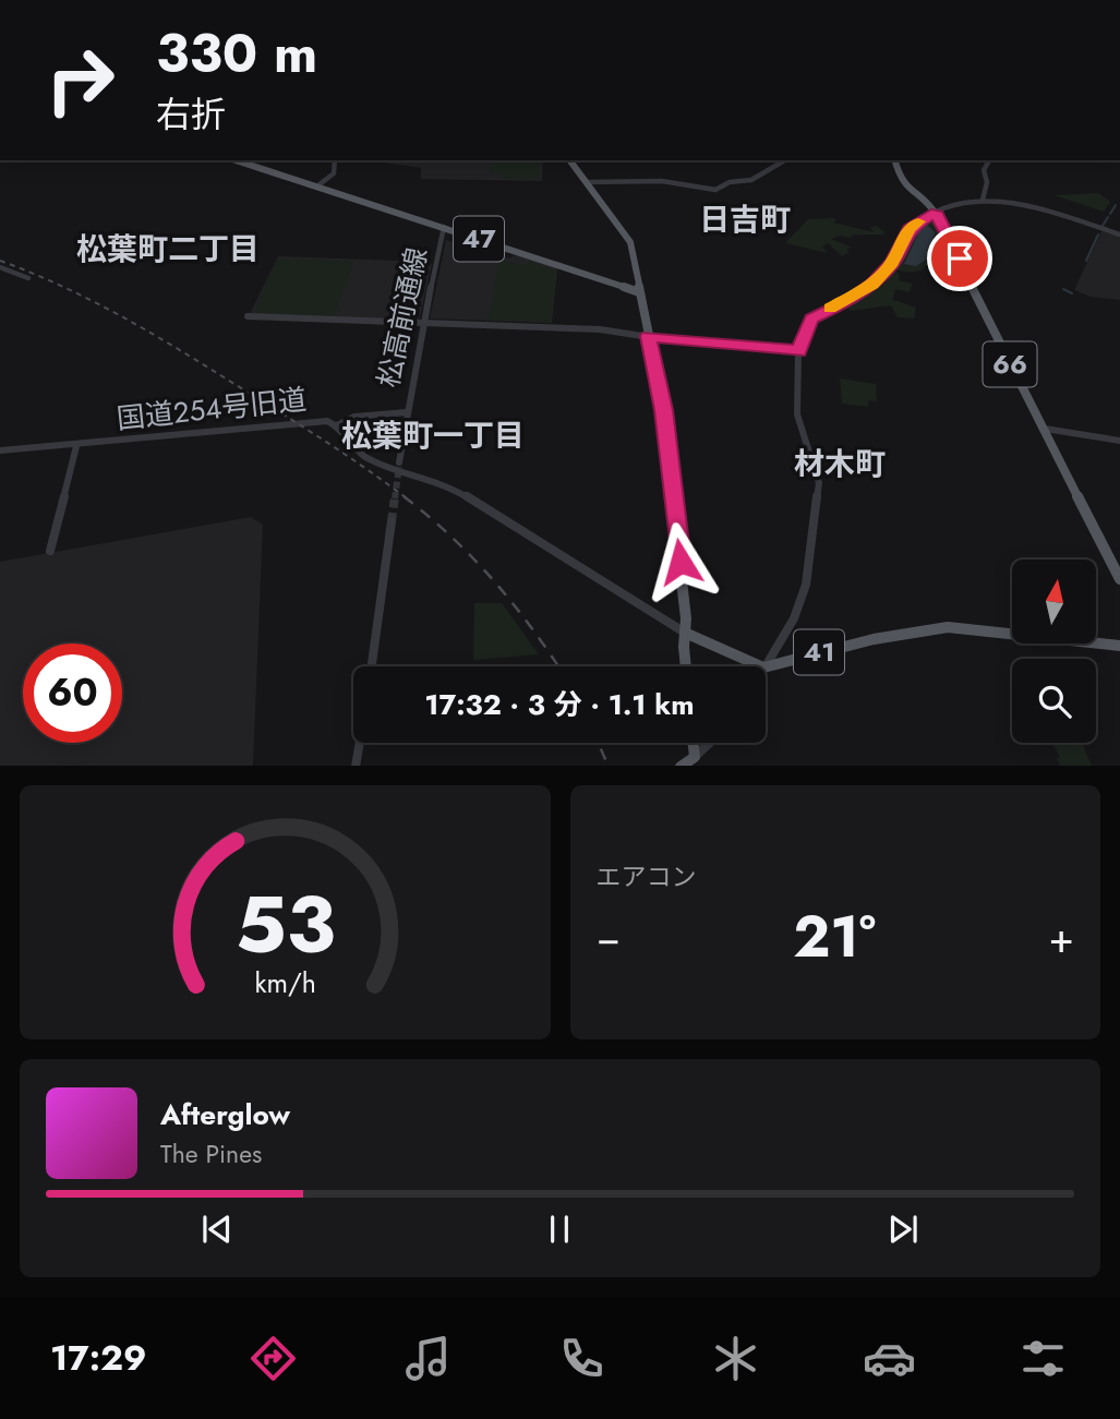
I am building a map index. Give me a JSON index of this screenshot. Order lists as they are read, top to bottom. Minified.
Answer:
{"streets":{"main road":["47","66","41"],"street":["松高前通線","国道254号旧道"]},"crossings":[["47","松高前通線"],["国道254号旧道","41"]],"districts":["日吉町","松葉町二丁目","松葉町一丁目","材木町"],"north":"top","page":{"turn":["330 m","右折"],"limit":"60","trip":"17:32 · 3 分 · 1.1 km","tile":"エアコン","heat":["−","21°","+"],"song":["Afterglow","The Pines"],"tabs":"17:29","gauge":["53","km/h"]}}
